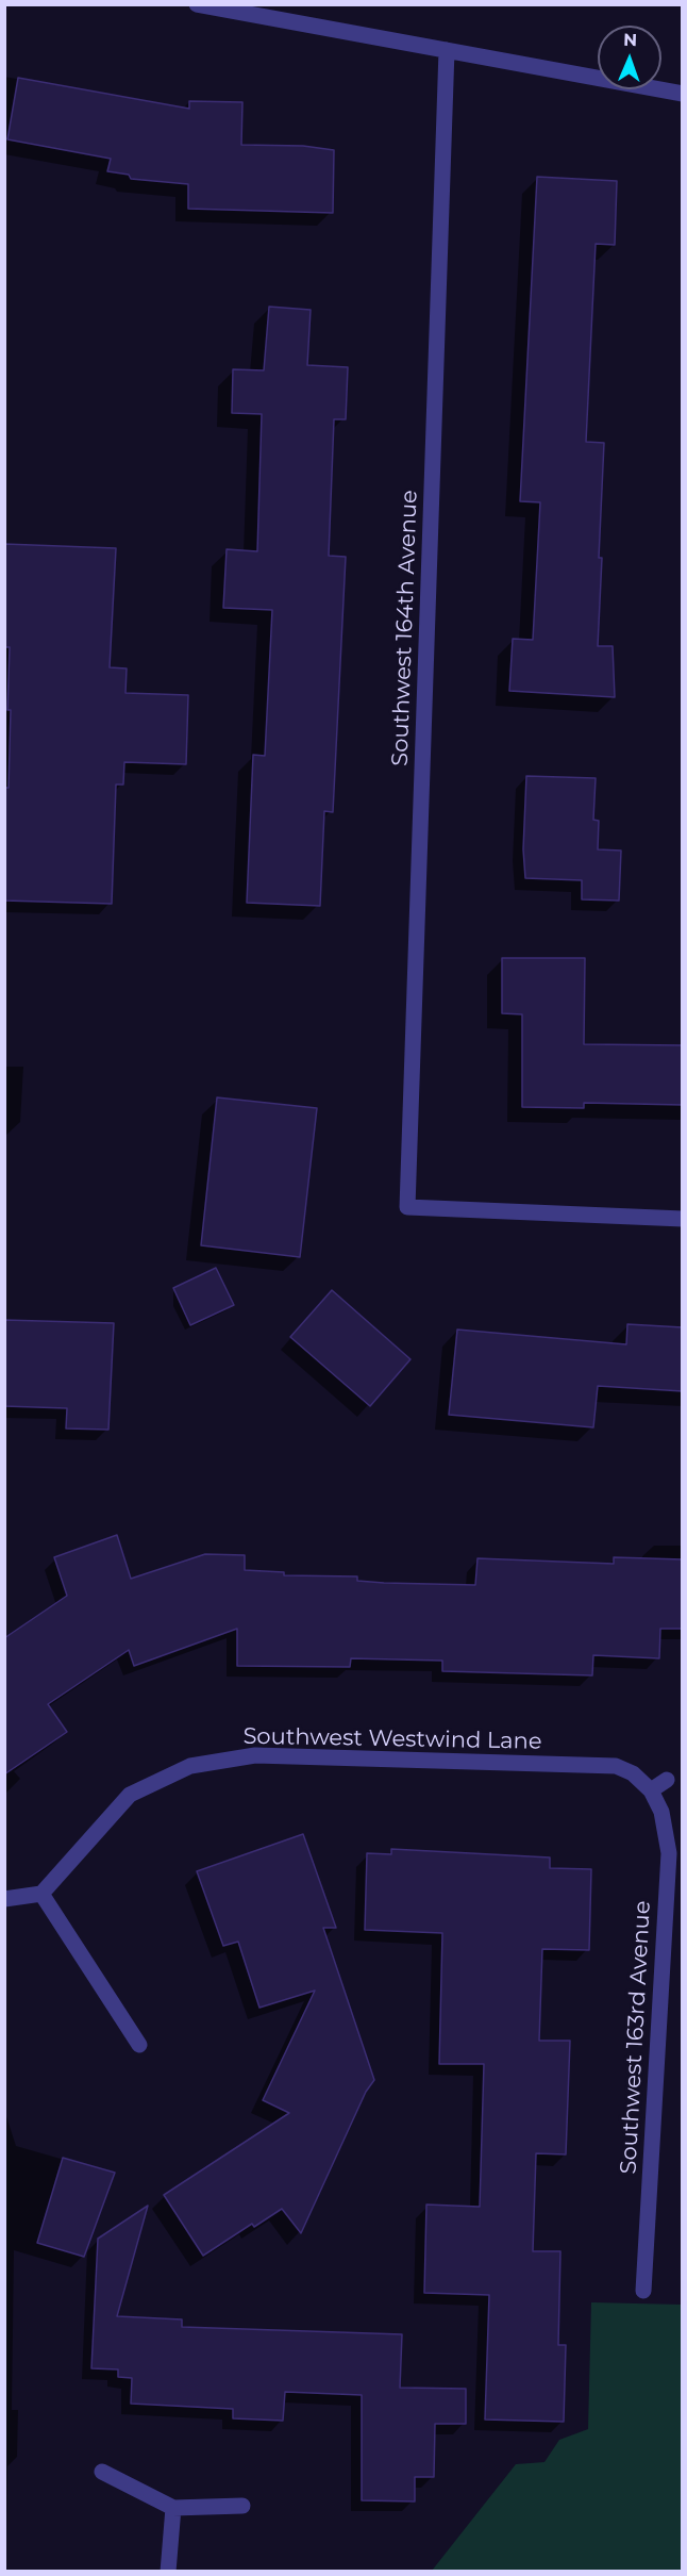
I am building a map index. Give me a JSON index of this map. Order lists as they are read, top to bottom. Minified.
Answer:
{"streets":{"street":["Southwest 164th Avenue","Southwest Westwind Lane","Southwest 163rd Avenue"]},"crossings":[["Southwest Westwind Lane","Southwest 163rd Avenue"]],"north":"top"}
